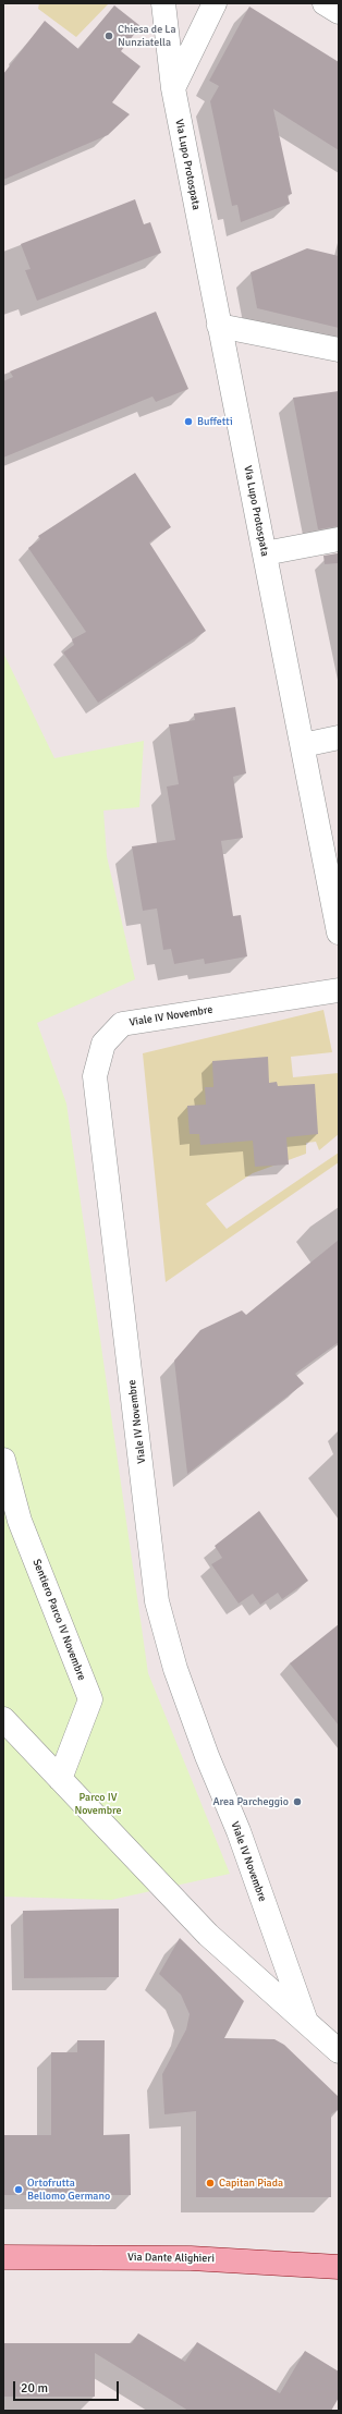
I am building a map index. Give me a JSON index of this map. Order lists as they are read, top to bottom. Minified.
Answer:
{"streets":{"main road":["Via Dante Alighieri"],"street":["Via Lupo Protospata","Viale IV Novembre","Sentiero Parco IV Novembre"]},"crossings":[["Viale IV Novembre","Sentiero Parco IV Novembre"]],"parks":["Parco IV Novembre"],"places":["Chiesa de La Nunziatella","Buffetti","Area Parcheggio","Capitan Piada","Ortofrutta Bellomo Germano"],"scale_bar":"20 m"}
